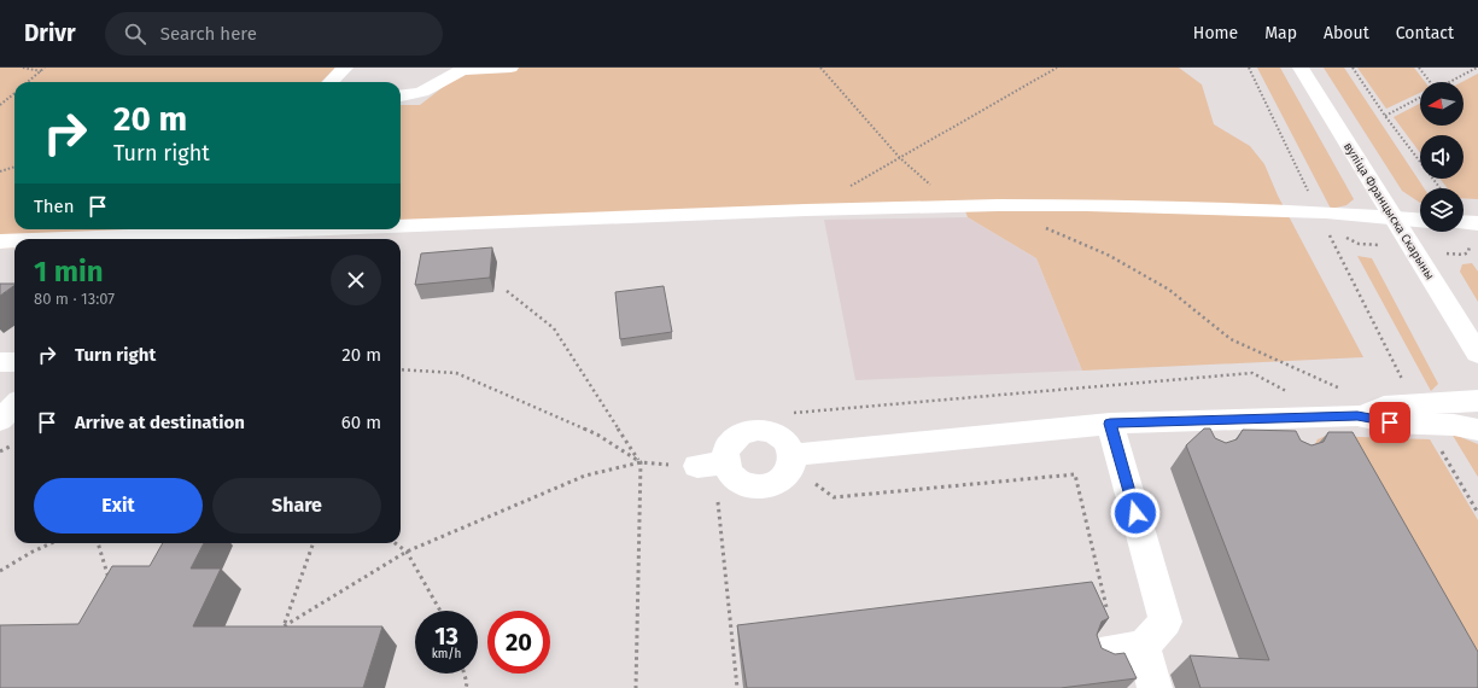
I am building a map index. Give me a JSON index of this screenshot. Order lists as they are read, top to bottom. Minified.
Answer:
{"streets":{"main road":["вуліца Францыска Скарыны"]},"north":"left","page":{"header":"Drivr","search":"Search here","nav":["Home","Map","About","Contact"],"turn":["20 m","Turn right"],"then":"Then","heading":["1 min","80 m · 13:07"],"list":[{"name":"Turn right","value":"20 m"},{"name":"Arrive at destination","value":"60 m"}],"buttons":["Exit","Share"],"speed":"13 km/h","limit":"20"}}
